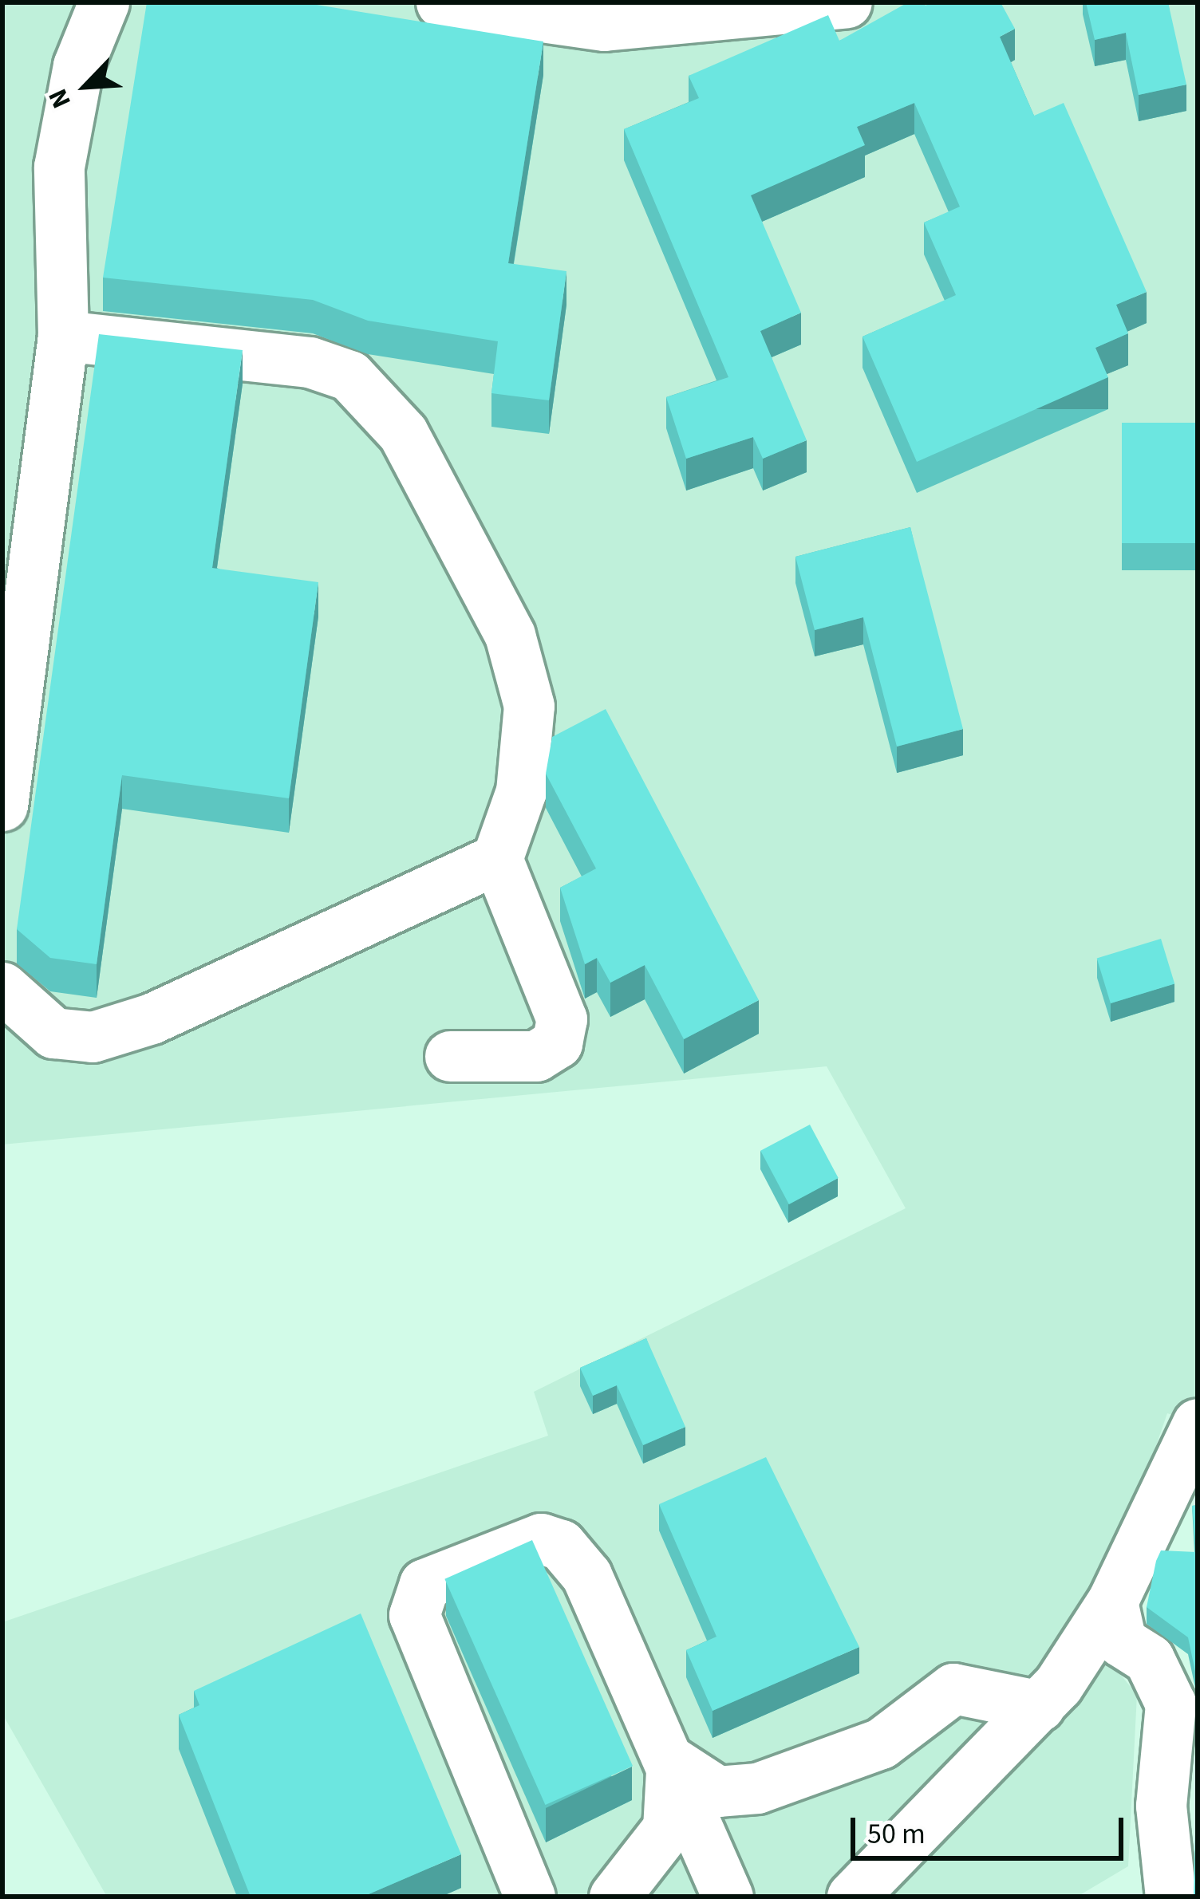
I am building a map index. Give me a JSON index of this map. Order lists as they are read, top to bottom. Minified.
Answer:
{"scale_bar":"50 m","north":"bottom left"}
